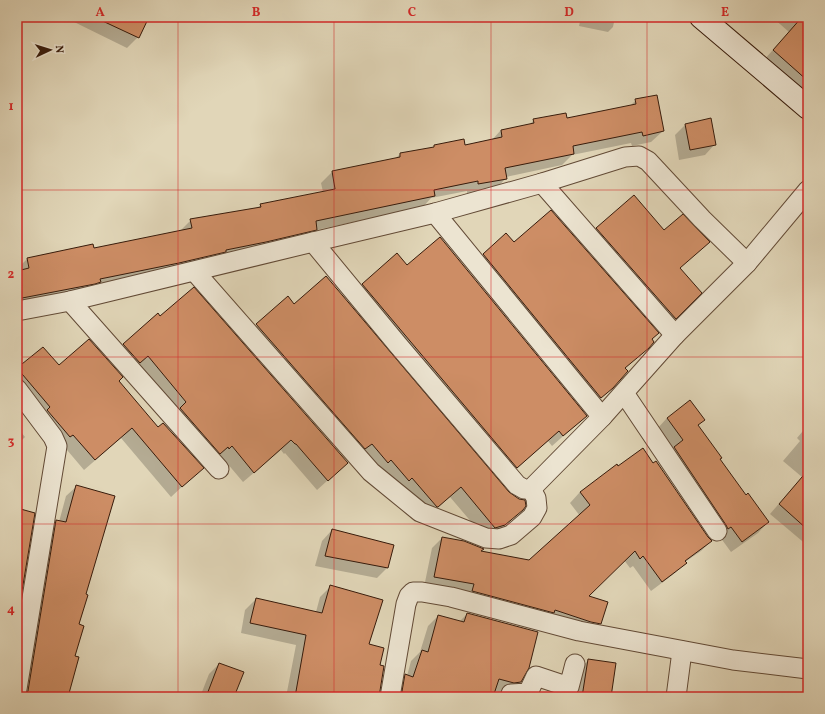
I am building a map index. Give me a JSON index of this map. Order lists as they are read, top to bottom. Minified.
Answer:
{"north":"right","grid":{"columns":["A","B","C","D","E"],"rows":["1","2","3","4"]}}
